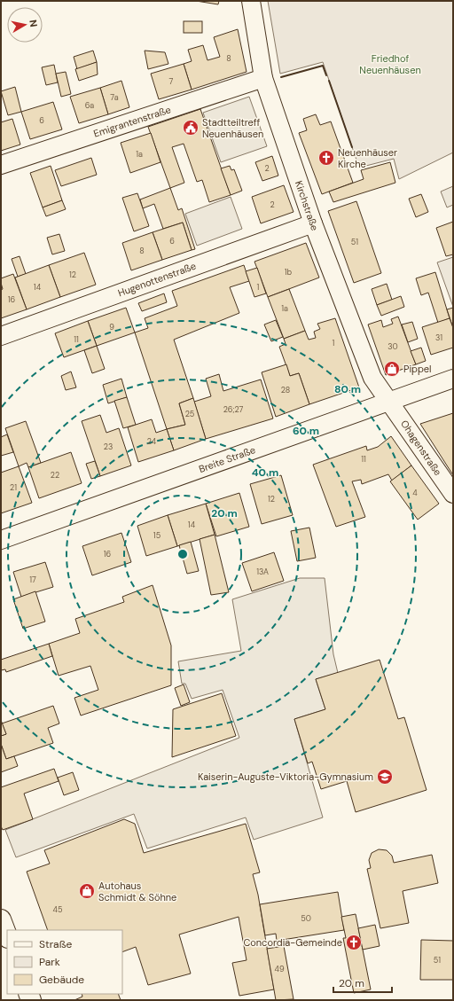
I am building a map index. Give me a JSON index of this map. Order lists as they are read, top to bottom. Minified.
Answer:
{"streets":{"street":["Emigrantenstraße","Kirchstraße","Hugenottenstraße","Ohagenstraße","Breite Straße"]},"crossings":[["Emigrantenstraße","Kirchstraße"],["Kirchstraße","Hugenottenstraße"],["Kirchstraße","Ohagenstraße"],["Kirchstraße","Breite Straße"],["Ohagenstraße","Breite Straße"]],"parks":["Friedhof Neuenhäusen"],"places":{"public building":["Stadtteiltreff Neuenhäusen"],"church":["Neuenhäuser Kirche","Concordia-Gemeinde"],"shop":["Pippel","Autohaus Schmidt & Söhne"],"school or university":["Kaiserin-Auguste-Viktoria-Gymnasium"]},"house_numbers":["8","7","7a","6a","6","1a","2","2","6","51","8","1b","12","14","1","16","1a","9","31","11","1","30","28","26;27","25","24","23","11","22","21","4","12","14","15","16","13A","17","45","50","51","49"],"legend":["Straße","Park","Gebäude"],"scale_bar":"20 m","north":"right","rings":["80 m","60 m","40 m","20 m"]}
